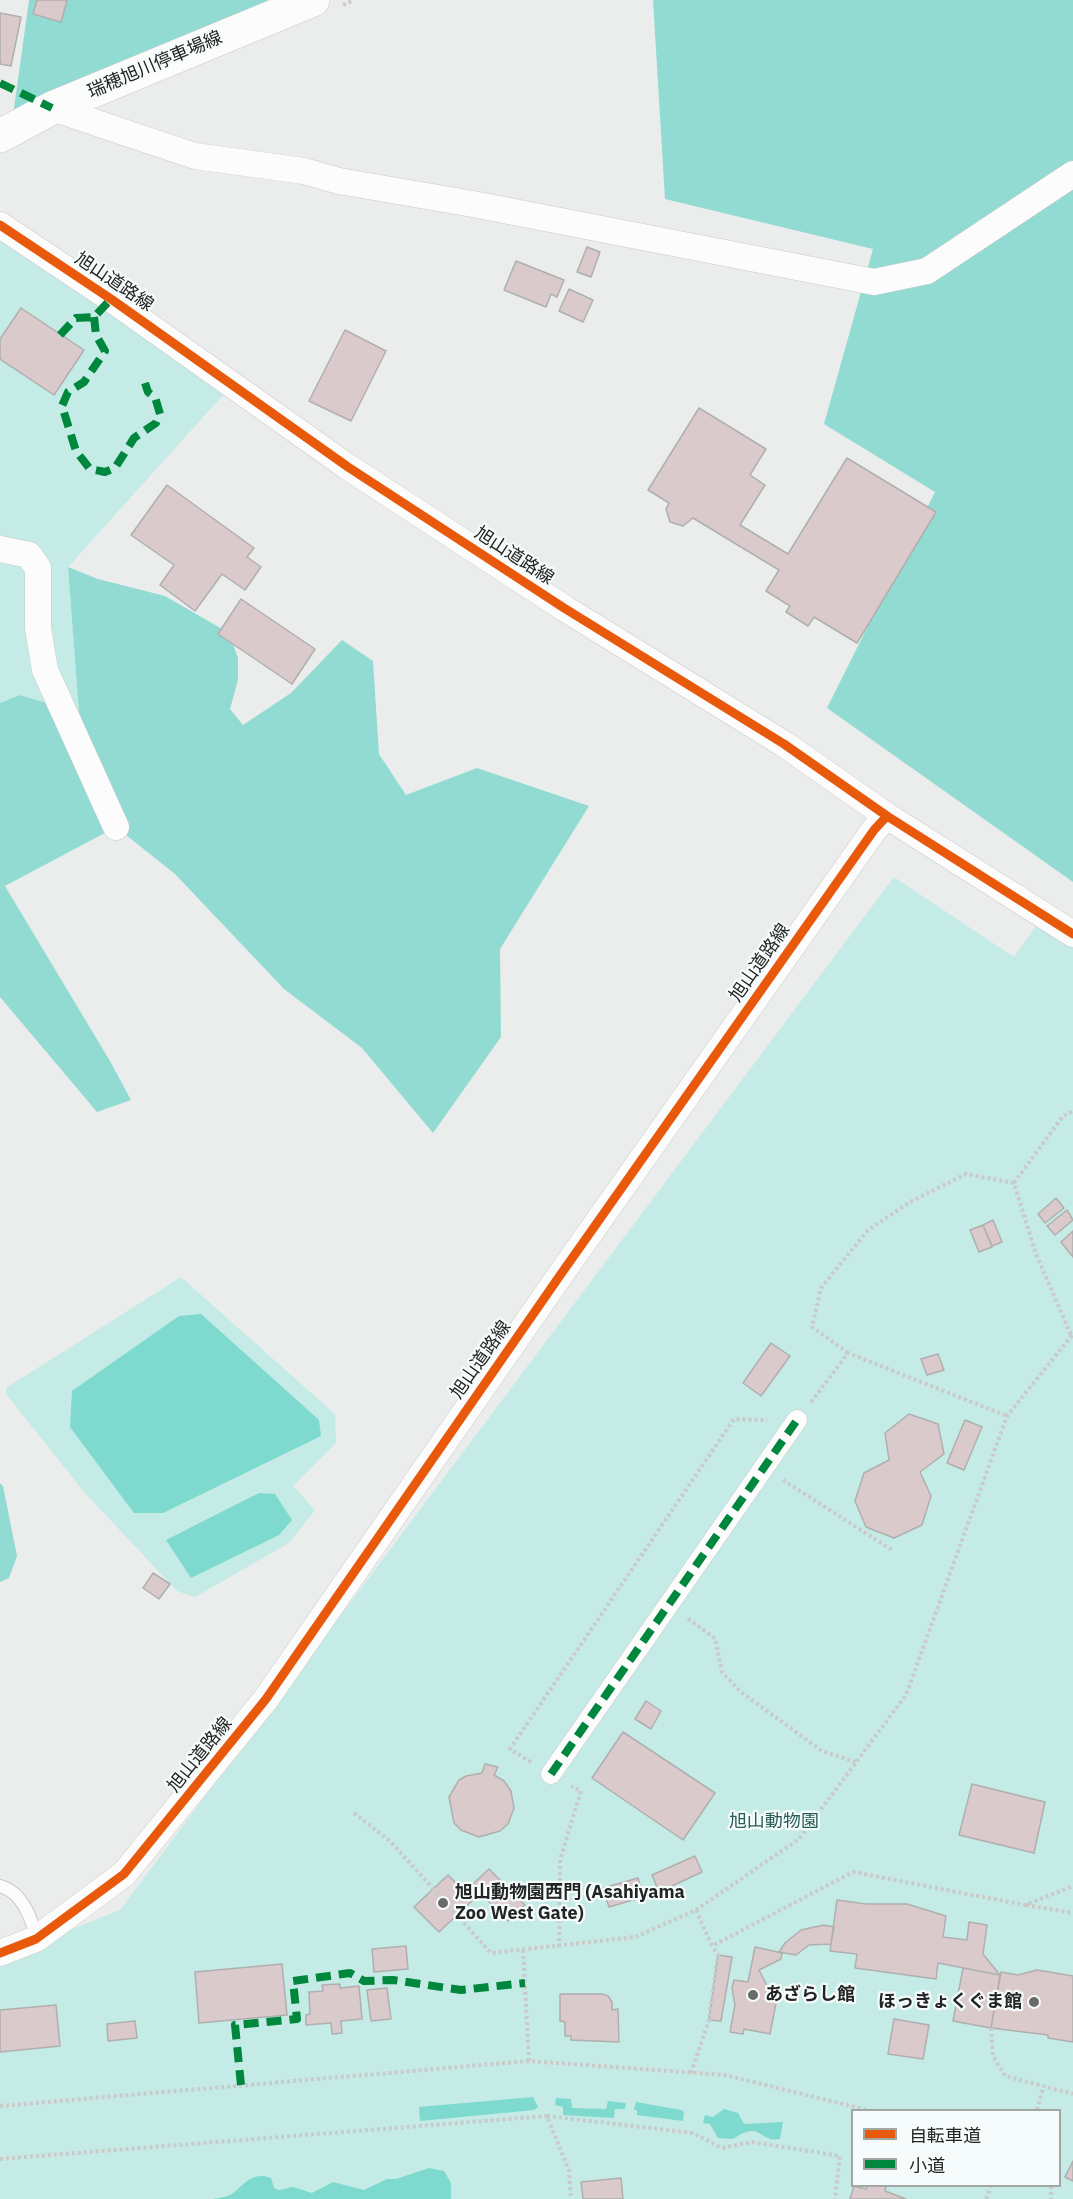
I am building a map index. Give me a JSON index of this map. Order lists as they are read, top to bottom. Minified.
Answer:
{"streets":{"main road":["瑞穂旭川停車場線"],"street":["旭山道路線"]},"parks":["旭山動物園"],"places":["旭山動物園西門 (Asahiyama Zoo West Gate)","あざらし館","ほっきょくぐま館"],"legend":["自転車道","小道"]}
